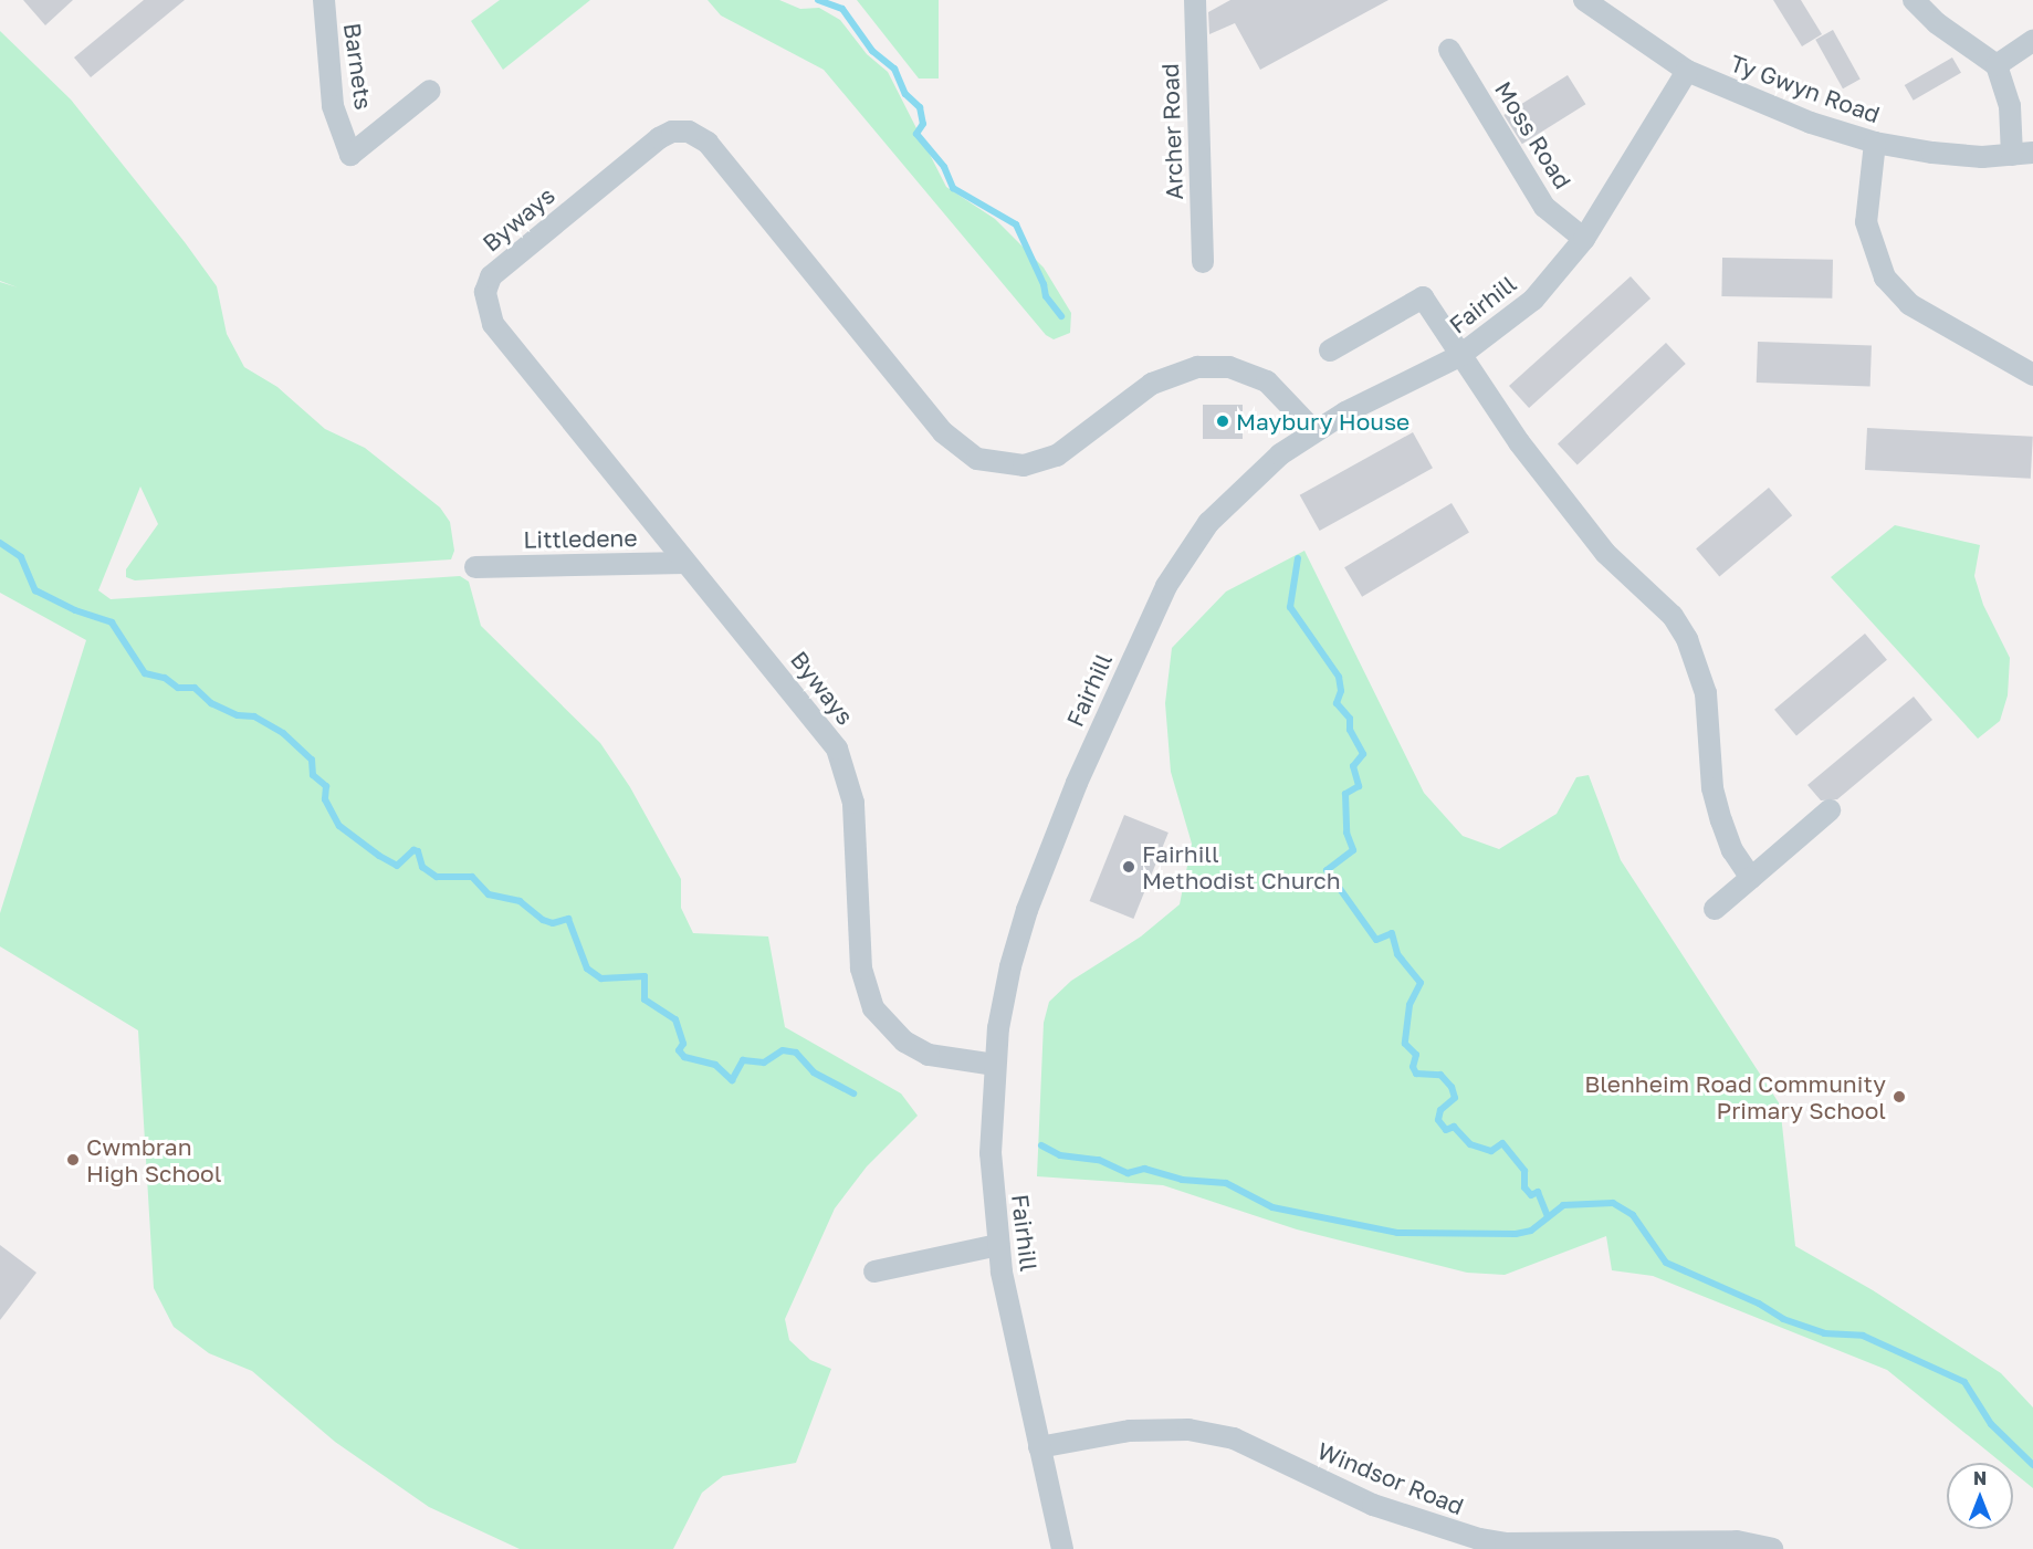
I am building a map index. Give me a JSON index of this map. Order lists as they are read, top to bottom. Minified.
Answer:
{"streets":{"street":["Barnets","Ty Gwyn Road","Archer Road","Moss Road","Byways","Fairhill","Littledene","Windsor Road"]},"crossings":[["Ty Gwyn Road","Fairhill"],["Moss Road","Fairhill"],["Byways","Fairhill"],["Byways","Littledene"],["Fairhill","Windsor Road"]],"places":["Maybury House","Fairhill Methodist Church","Blenheim Road Community Primary School","Cwmbran High School"],"north":"top"}
